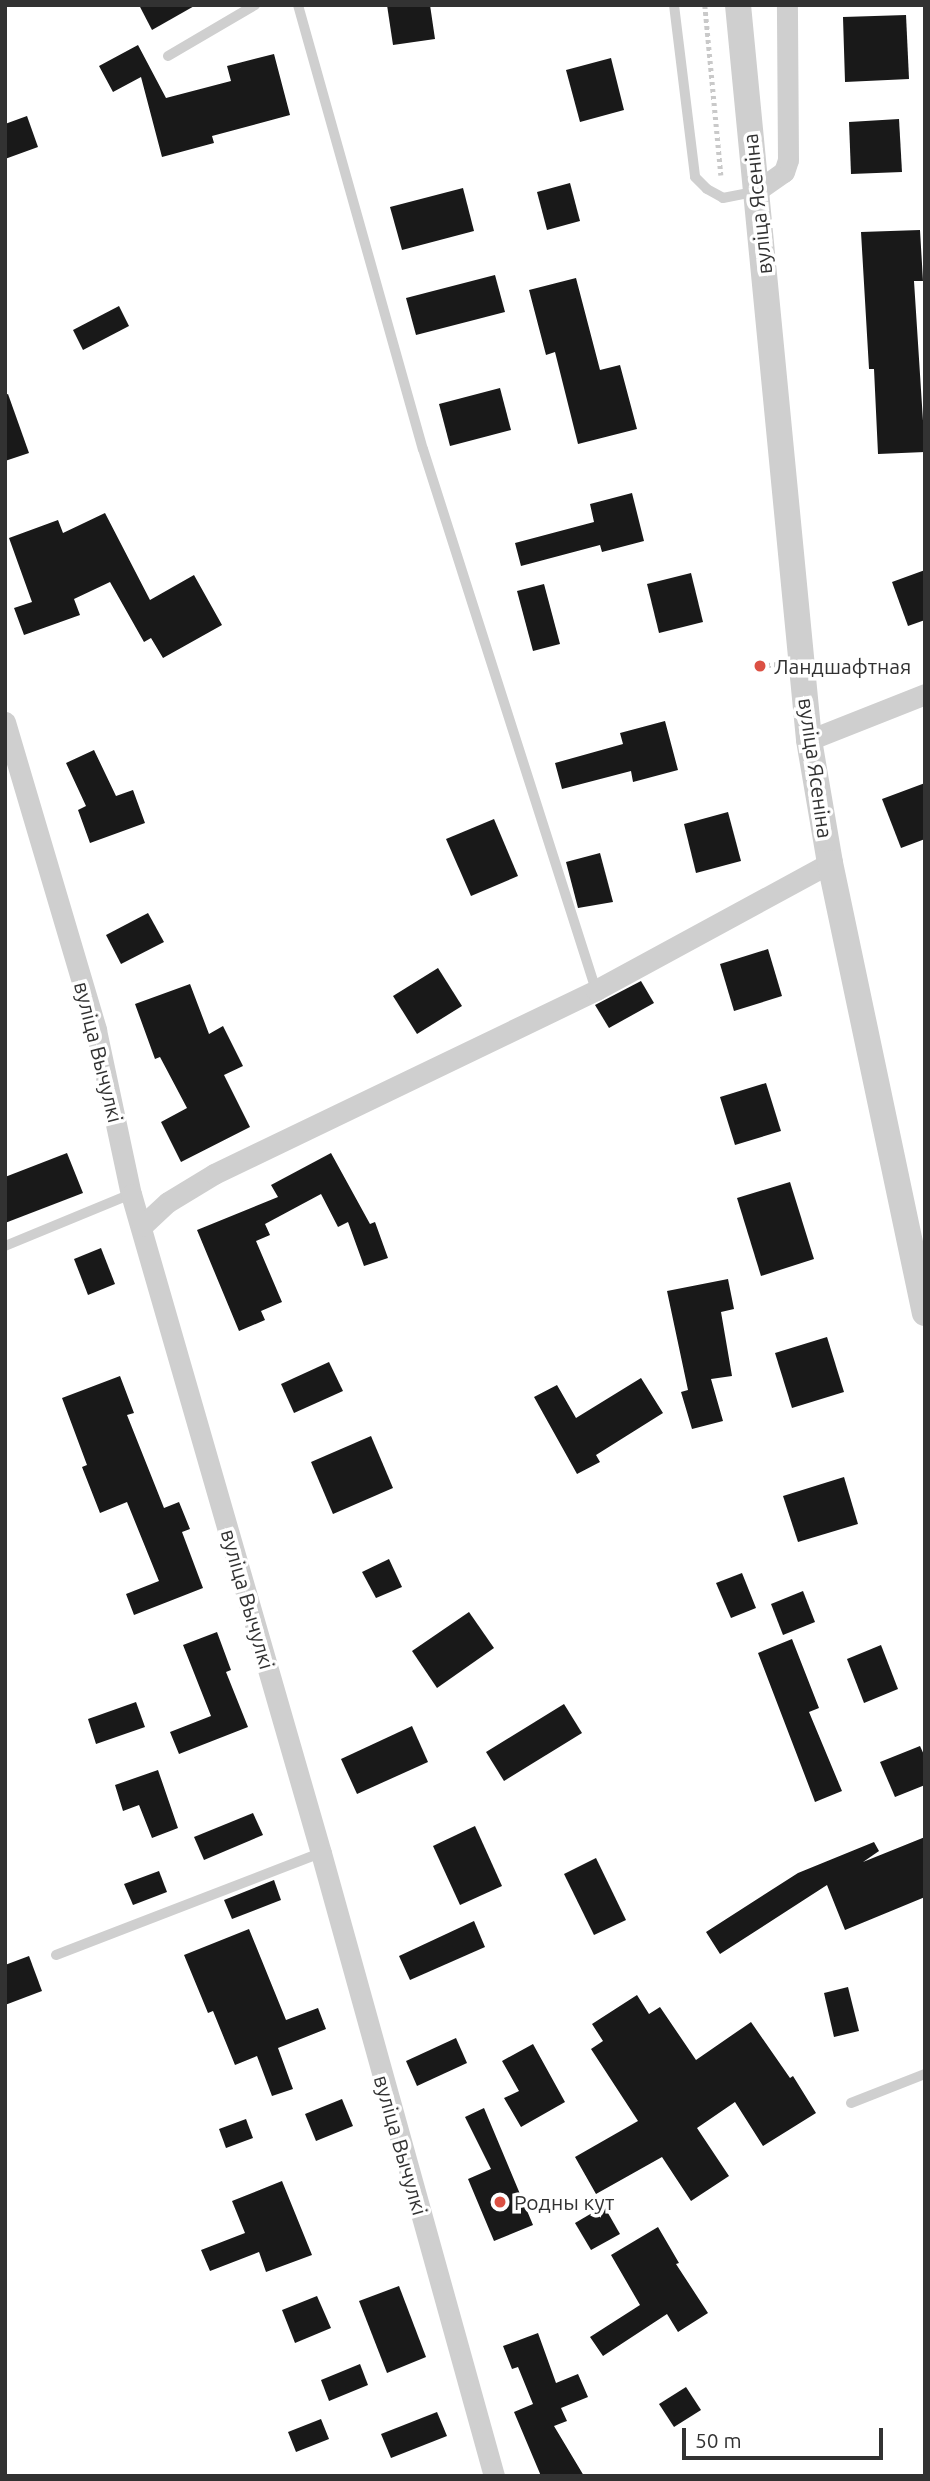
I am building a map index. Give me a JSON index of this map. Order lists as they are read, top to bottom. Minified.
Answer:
{"streets":{"street":["вуліца Ясеніна","вуліца Вычулкі"]},"places":["Ландшафтная","Родны кут"],"scale_bar":"50 m"}
